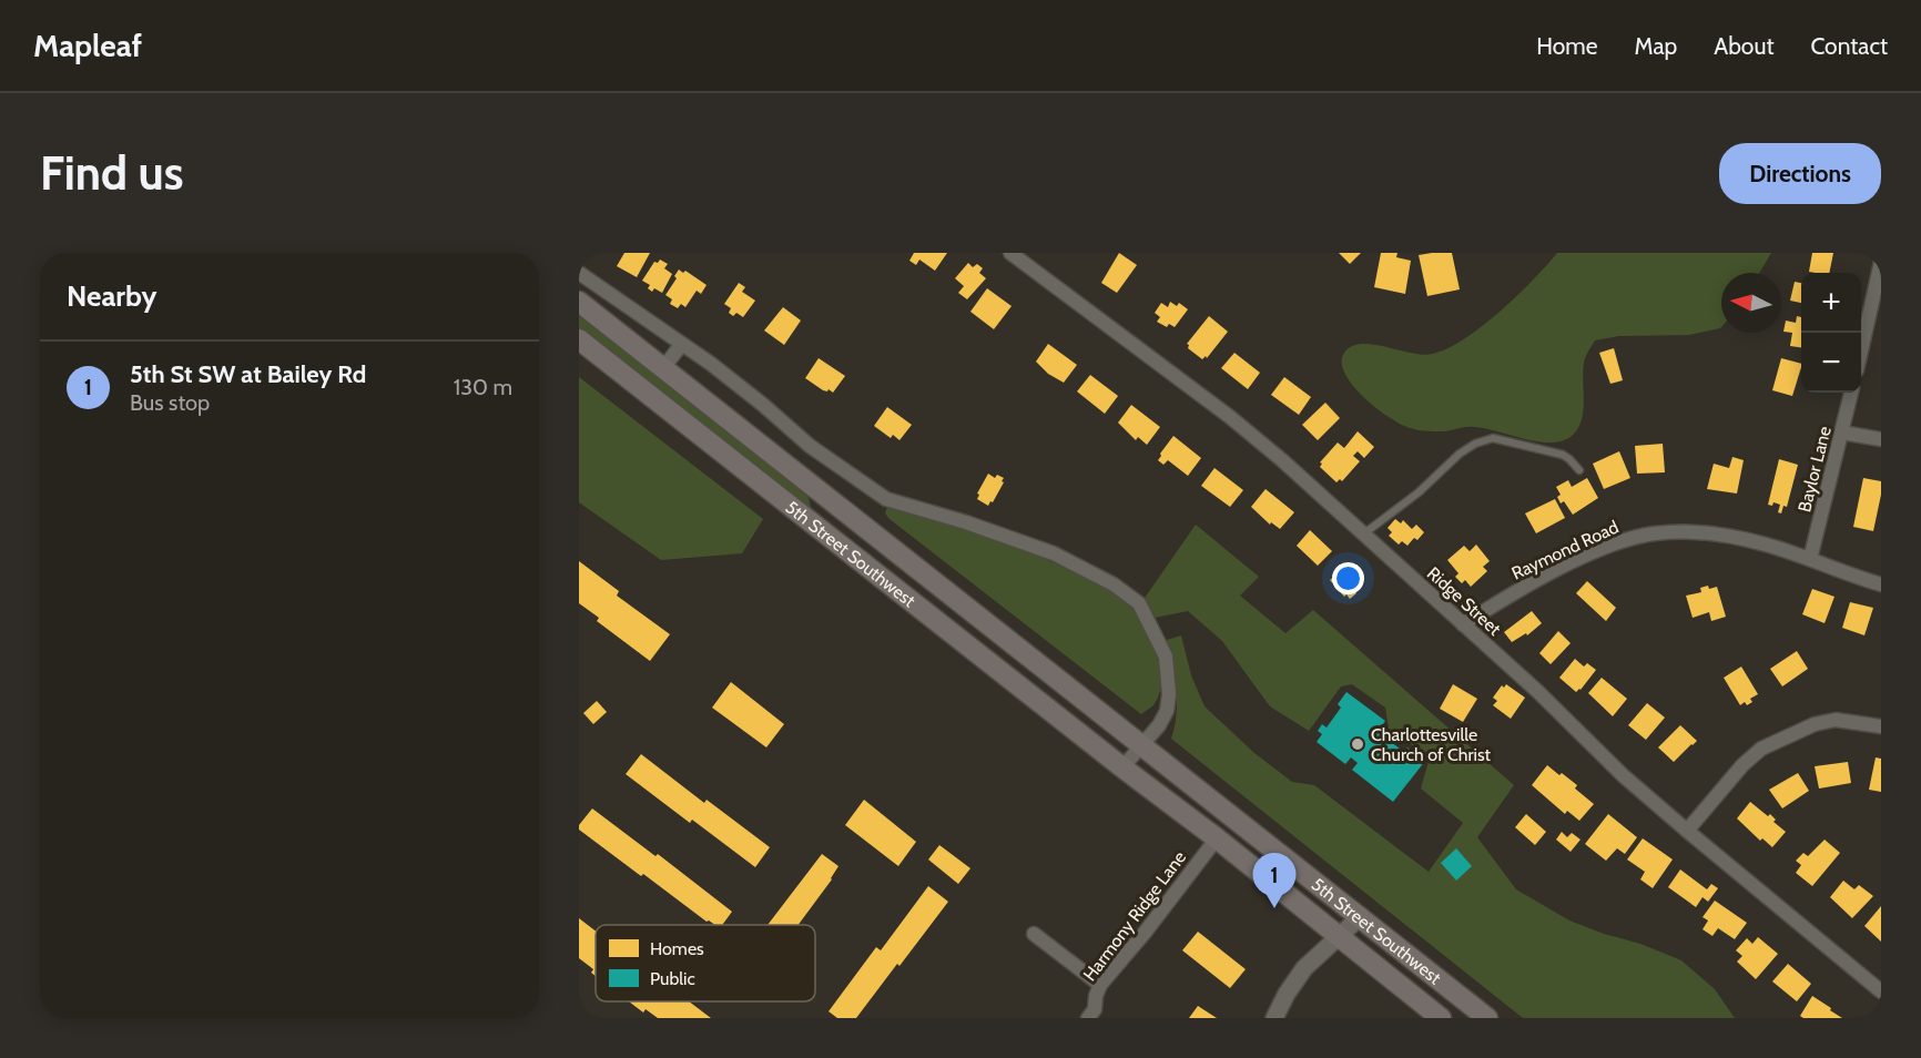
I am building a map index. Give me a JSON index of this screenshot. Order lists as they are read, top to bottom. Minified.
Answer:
{"streets":{"main road":["5th Street Southwest"],"street":["Baylor Lane","Raymond Road","Ridge Street","Harmony Ridge Lane"]},"crossings":[["Baylor Lane","Raymond Road"],["Raymond Road","Ridge Street"],["5th Street Southwest","Harmony Ridge Lane"]],"places":["Charlottesville Church of Christ"],"legend":["Homes","Public"],"north":"left","page":{"header":"Mapleaf","nav":["Home","Map","About","Contact"],"buttons":"Directions","title":"Find us","heading":"Nearby","map_buttons":["+","−"],"list":[{"mark":"1","name":"5th St SW at Bailey Rd","note":"Bus stop","value":"130 m"}],"pins":"1"}}
